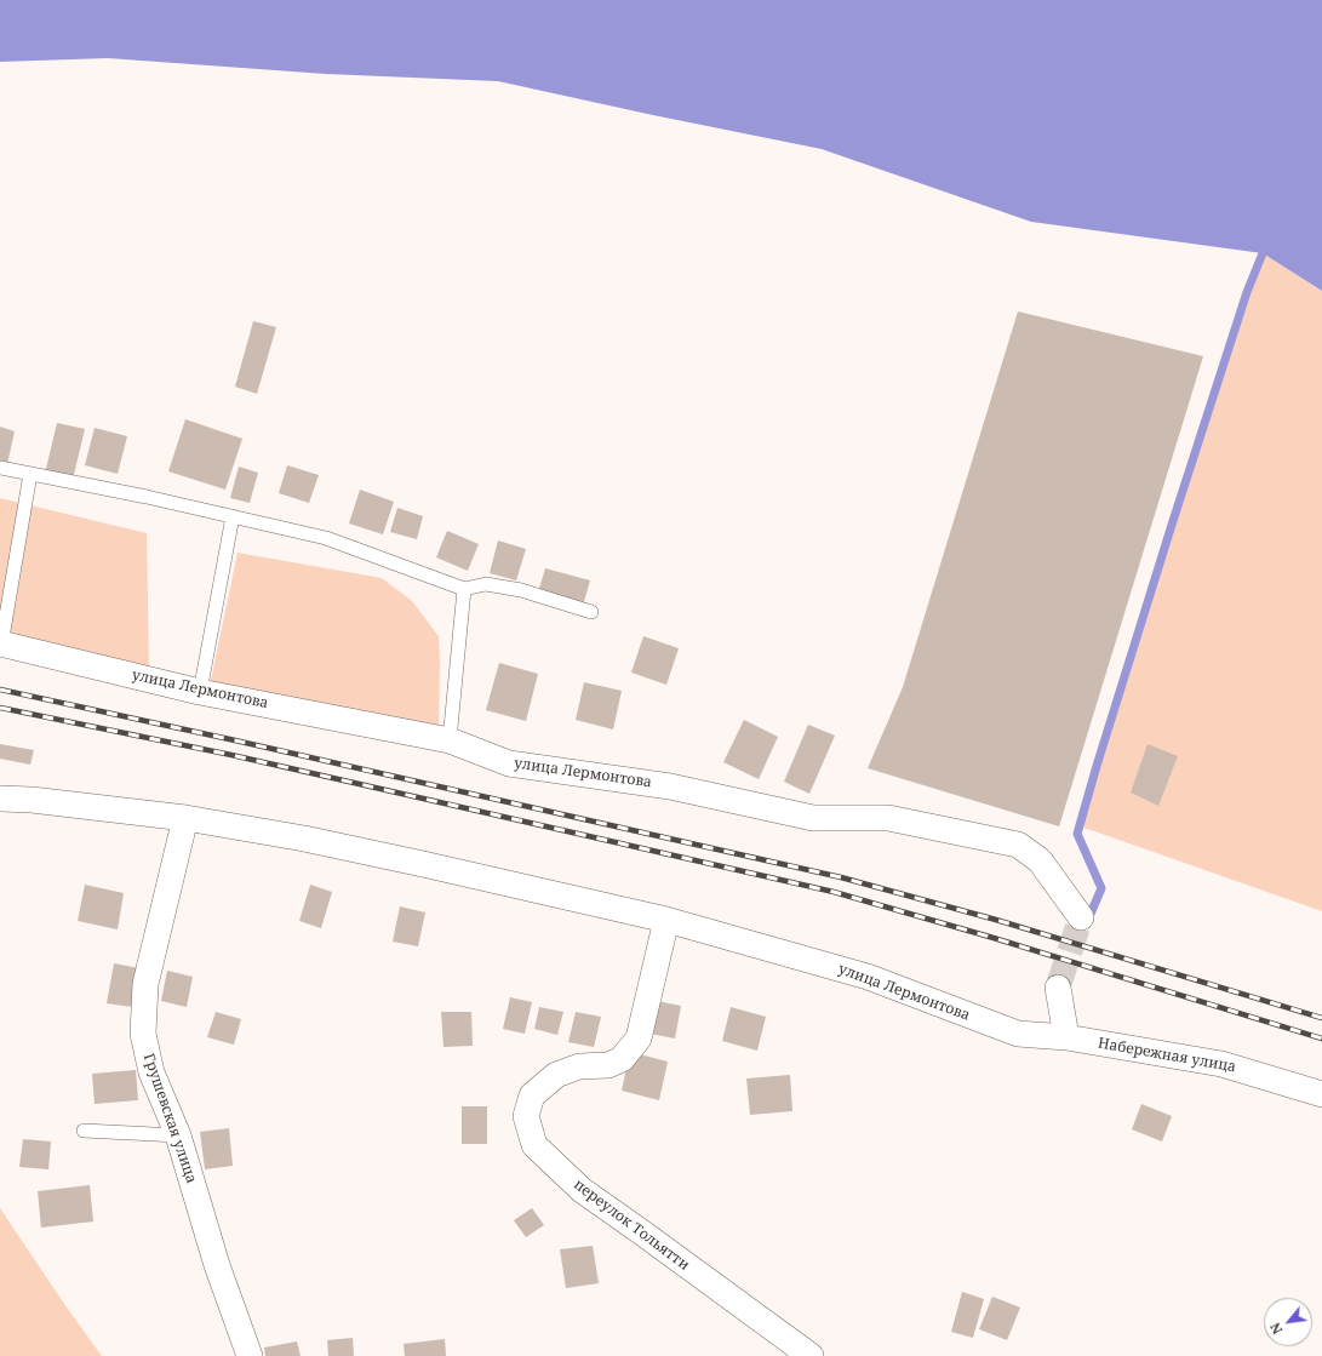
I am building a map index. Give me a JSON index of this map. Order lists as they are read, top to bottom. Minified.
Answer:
{"streets":{"street":["улица Лермонтова","Набережная улица","Грушевская улица","переулок Тольятти"]},"crossings":[["улица Лермонтова","Набережная улица"],["улица Лермонтова","Грушевская улица"],["улица Лермонтова","переулок Тольятти"]],"north":"bottom left"}
